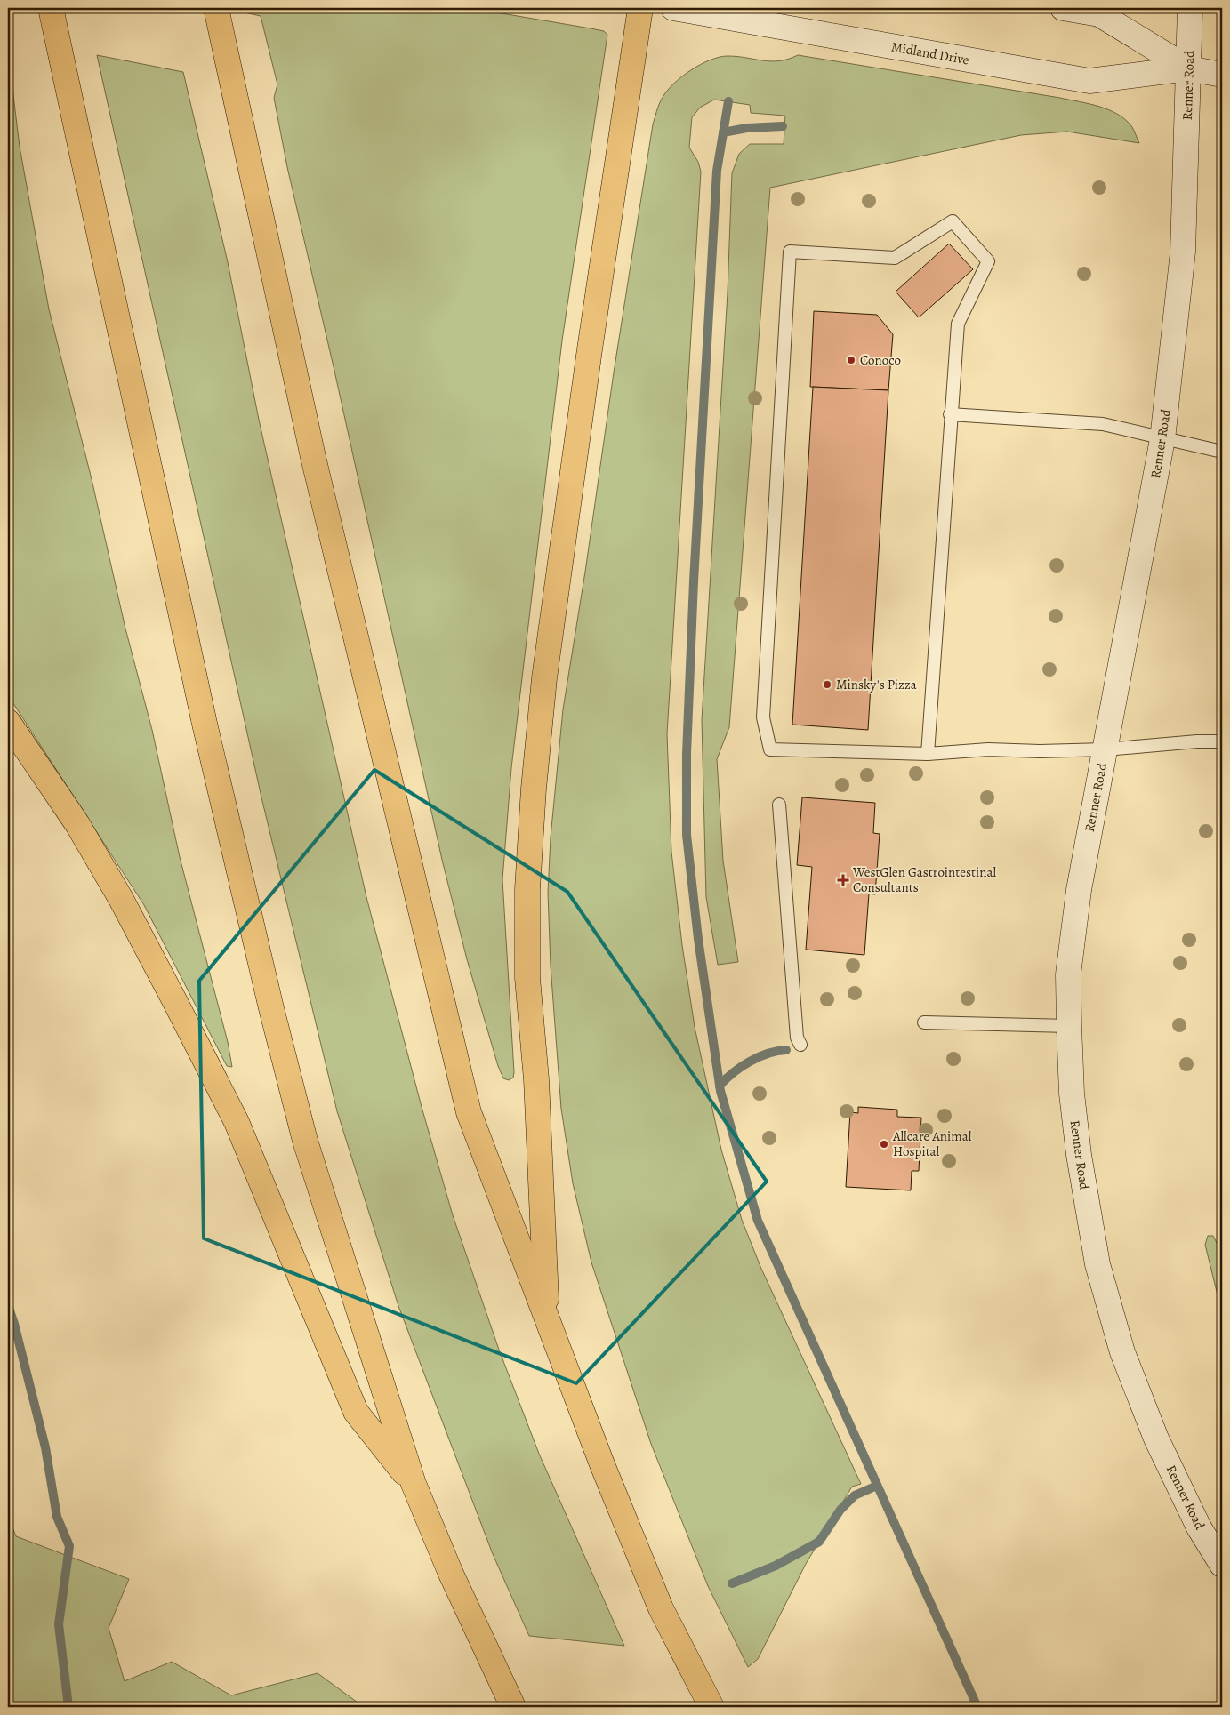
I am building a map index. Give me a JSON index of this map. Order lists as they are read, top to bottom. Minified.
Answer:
{"streets":{"main road":["Midland Drive","Renner Road"]},"crossings":[["Midland Drive","Renner Road"]],"places":{"other":["Conoco","Minsky's Pizza","Allcare Animal Hospital"],"health":["WestGlen Gastrointestinal Consultants"]}}
